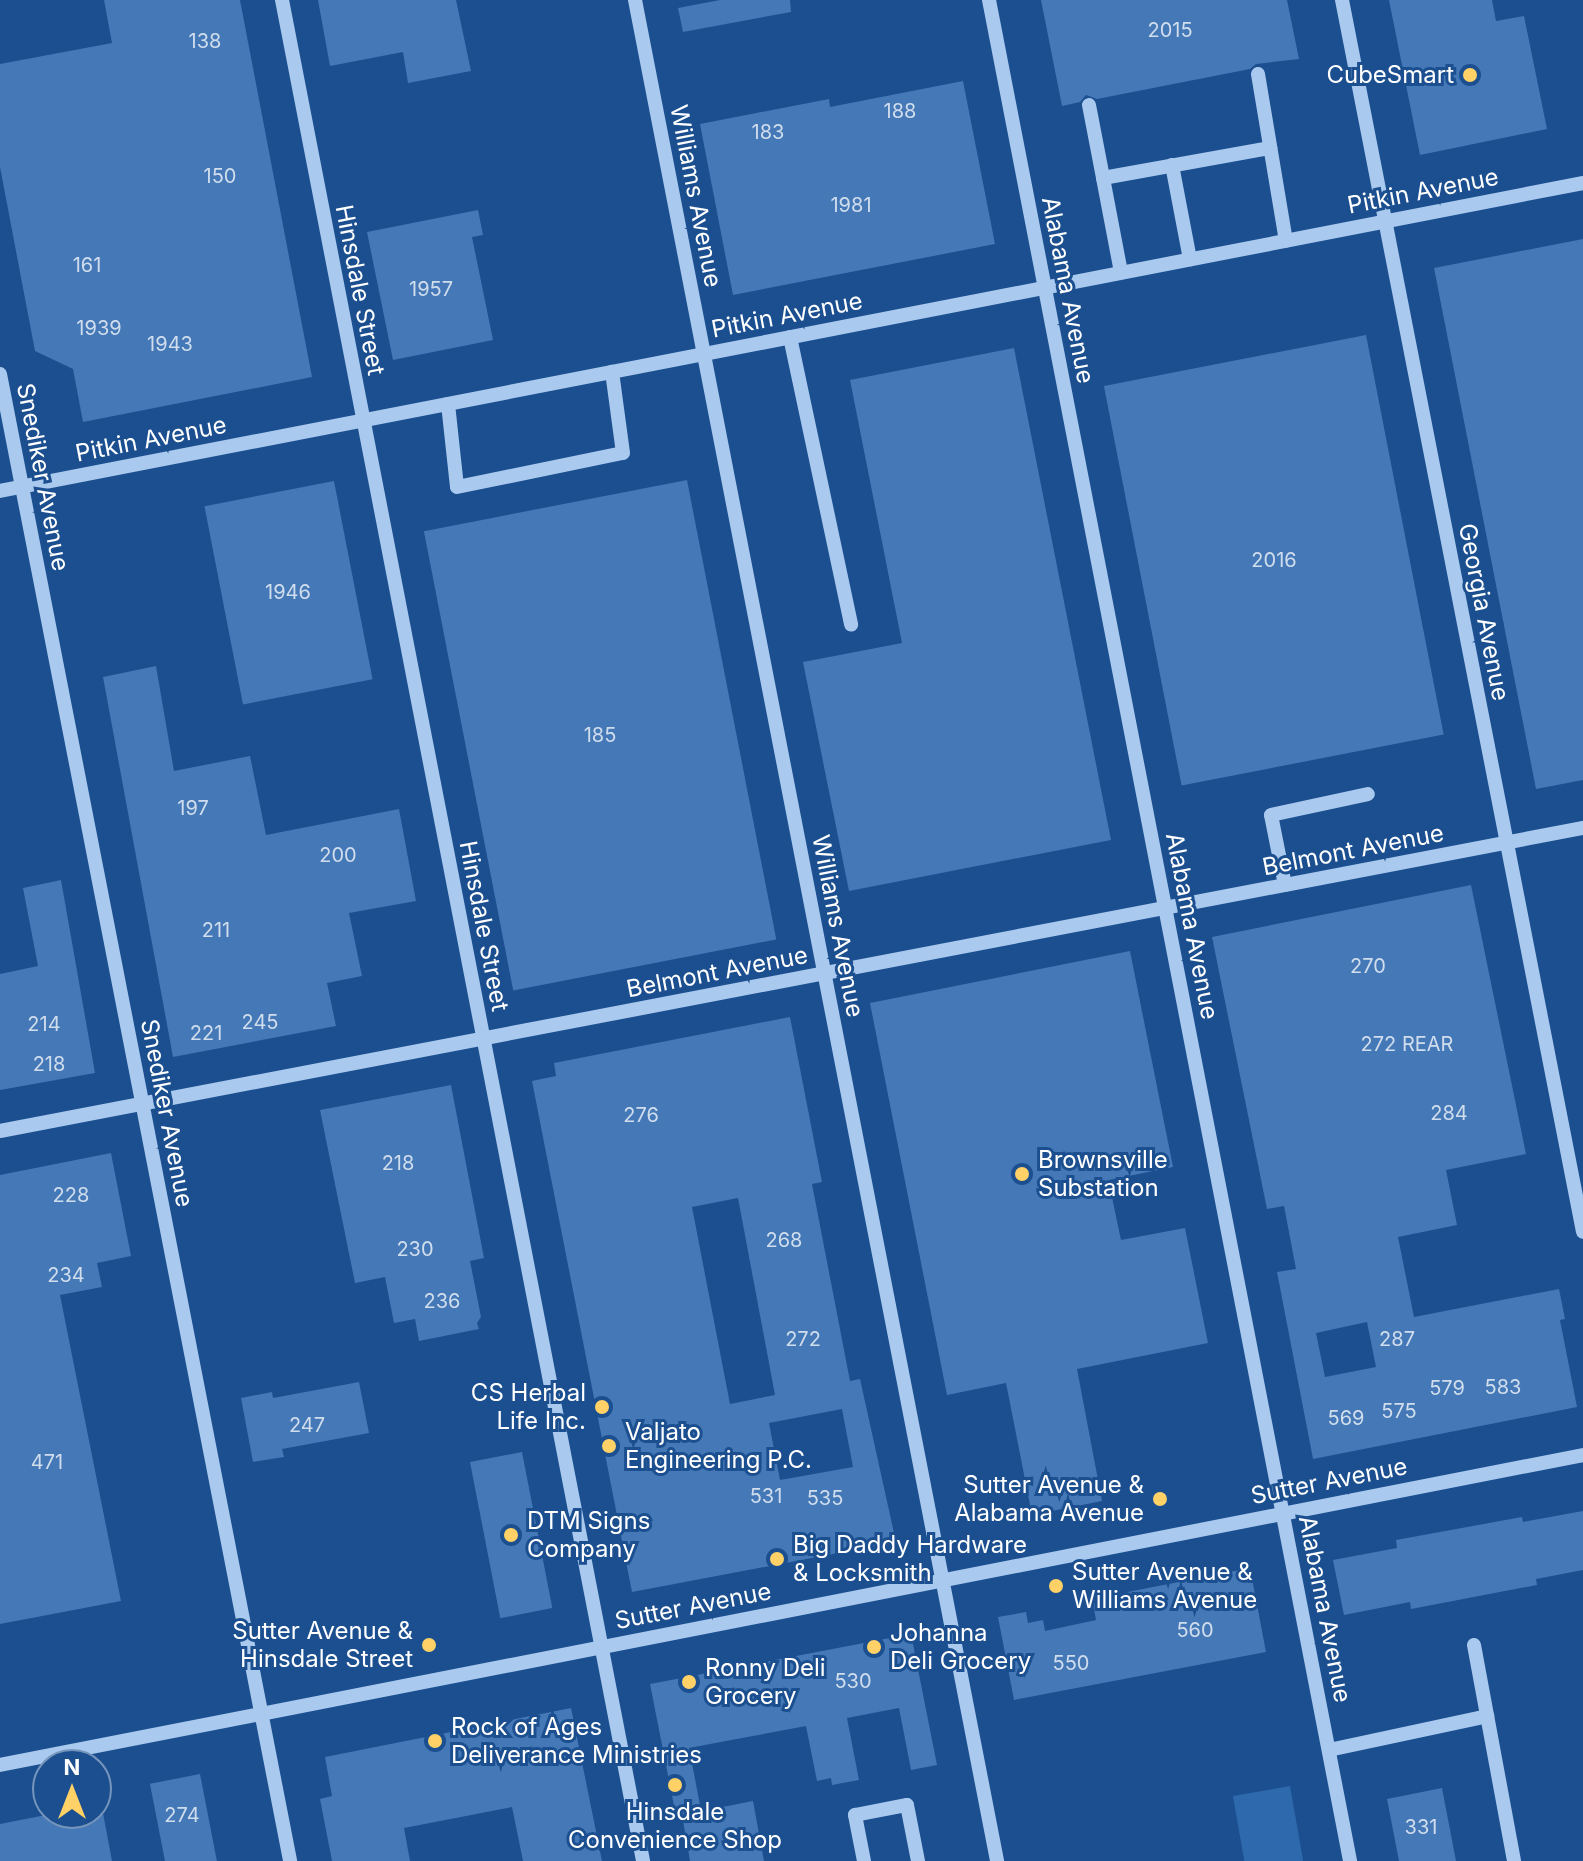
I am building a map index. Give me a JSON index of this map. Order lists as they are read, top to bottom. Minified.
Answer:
{"streets":{"street":["Pitkin Avenue","Williams Avenue","Hinsdale Street","Alabama Avenue","Snediker Avenue","Georgia Avenue","Belmont Avenue","Sutter Avenue"]},"crossings":[["Pitkin Avenue","Williams Avenue"],["Pitkin Avenue","Hinsdale Street"],["Pitkin Avenue","Alabama Avenue"],["Pitkin Avenue","Snediker Avenue"],["Pitkin Avenue","Georgia Avenue"],["Williams Avenue","Belmont Avenue"],["Williams Avenue","Sutter Avenue"],["Hinsdale Street","Belmont Avenue"],["Hinsdale Street","Sutter Avenue"],["Alabama Avenue","Belmont Avenue"],["Alabama Avenue","Sutter Avenue"],["Snediker Avenue","Belmont Avenue"],["Snediker Avenue","Sutter Avenue"],["Georgia Avenue","Belmont Avenue"]],"places":["CubeSmart","Brownsville Substation","CS Herbal Life Inc.","Valjato Engineering P.C.","Sutter Avenue & Alabama Avenue","DTM Signs Company","Big Daddy Hardware & Locksmith","Sutter Avenue & Williams Avenue","Sutter Avenue & Hinsdale Street","Johanna Deli Grocery","Ronny Deli Grocery","Rock of Ages Deliverance Ministries","Hinsdale Convenience Shop"],"house_numbers":["2015","138","188","183","150","1981","161","1957","1939","1943","2016","1946","185","197","200","211","270","245","214","221","272 REAR","218","284","276","218","228","268","230","234","236","272","287","583","579","575","569","247","471","531","535","560","550","530","274","331"],"north":"top"}
